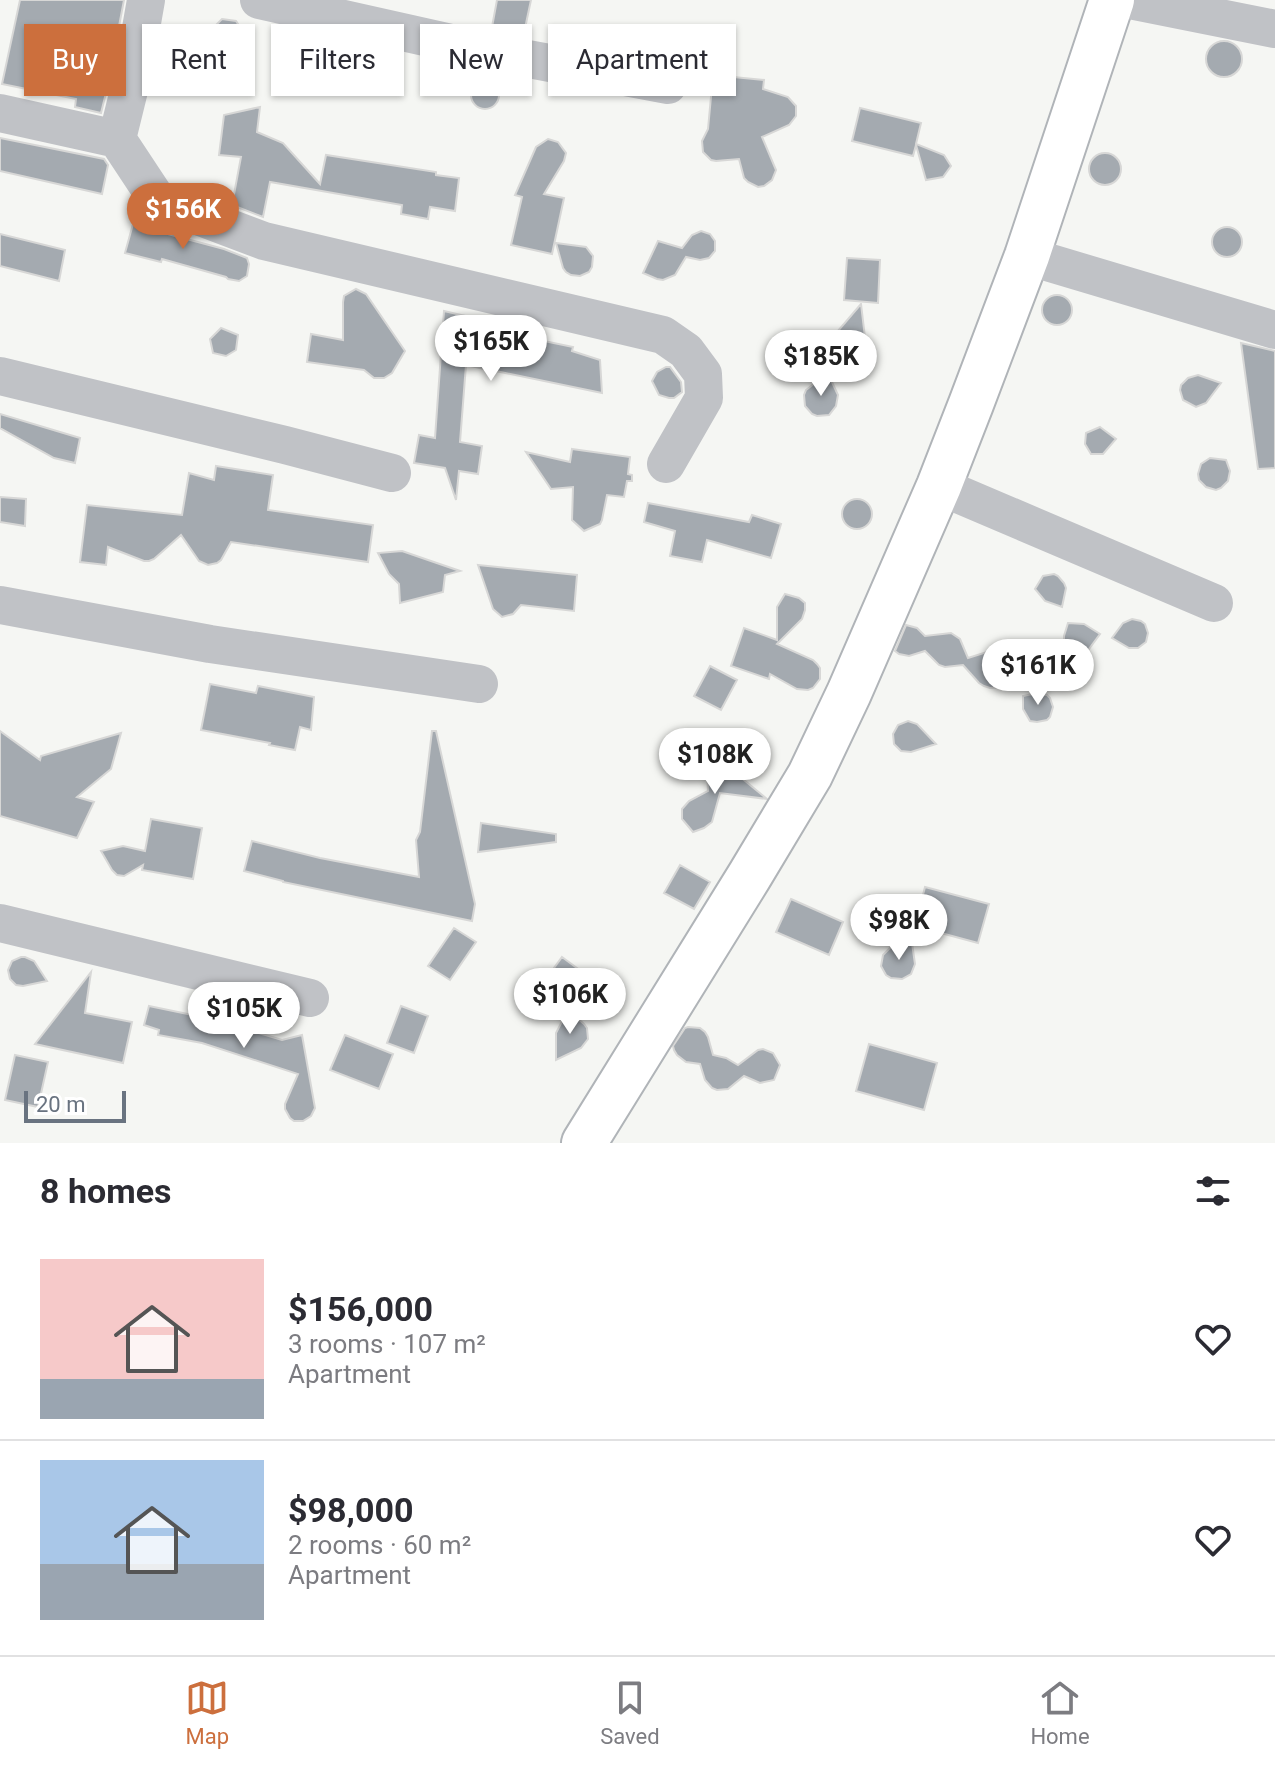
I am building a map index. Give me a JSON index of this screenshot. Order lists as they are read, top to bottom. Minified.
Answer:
{"scale_bar":"20 m","page":{"chip":["Buy","Rent","Filters","New","Apartment"],"price":["$156K","$165K","$185K","$161K","$108K","$98K","$106K","$105K"],"scale":"20 m","heading":"8 homes","list":[{"name":"$156,000","note":"3 rooms · 107 m² · Apartment"},{"name":"$98,000","note":"2 rooms · 60 m² · Apartment"}],"tabs":["Map","Saved","Home"]}}
